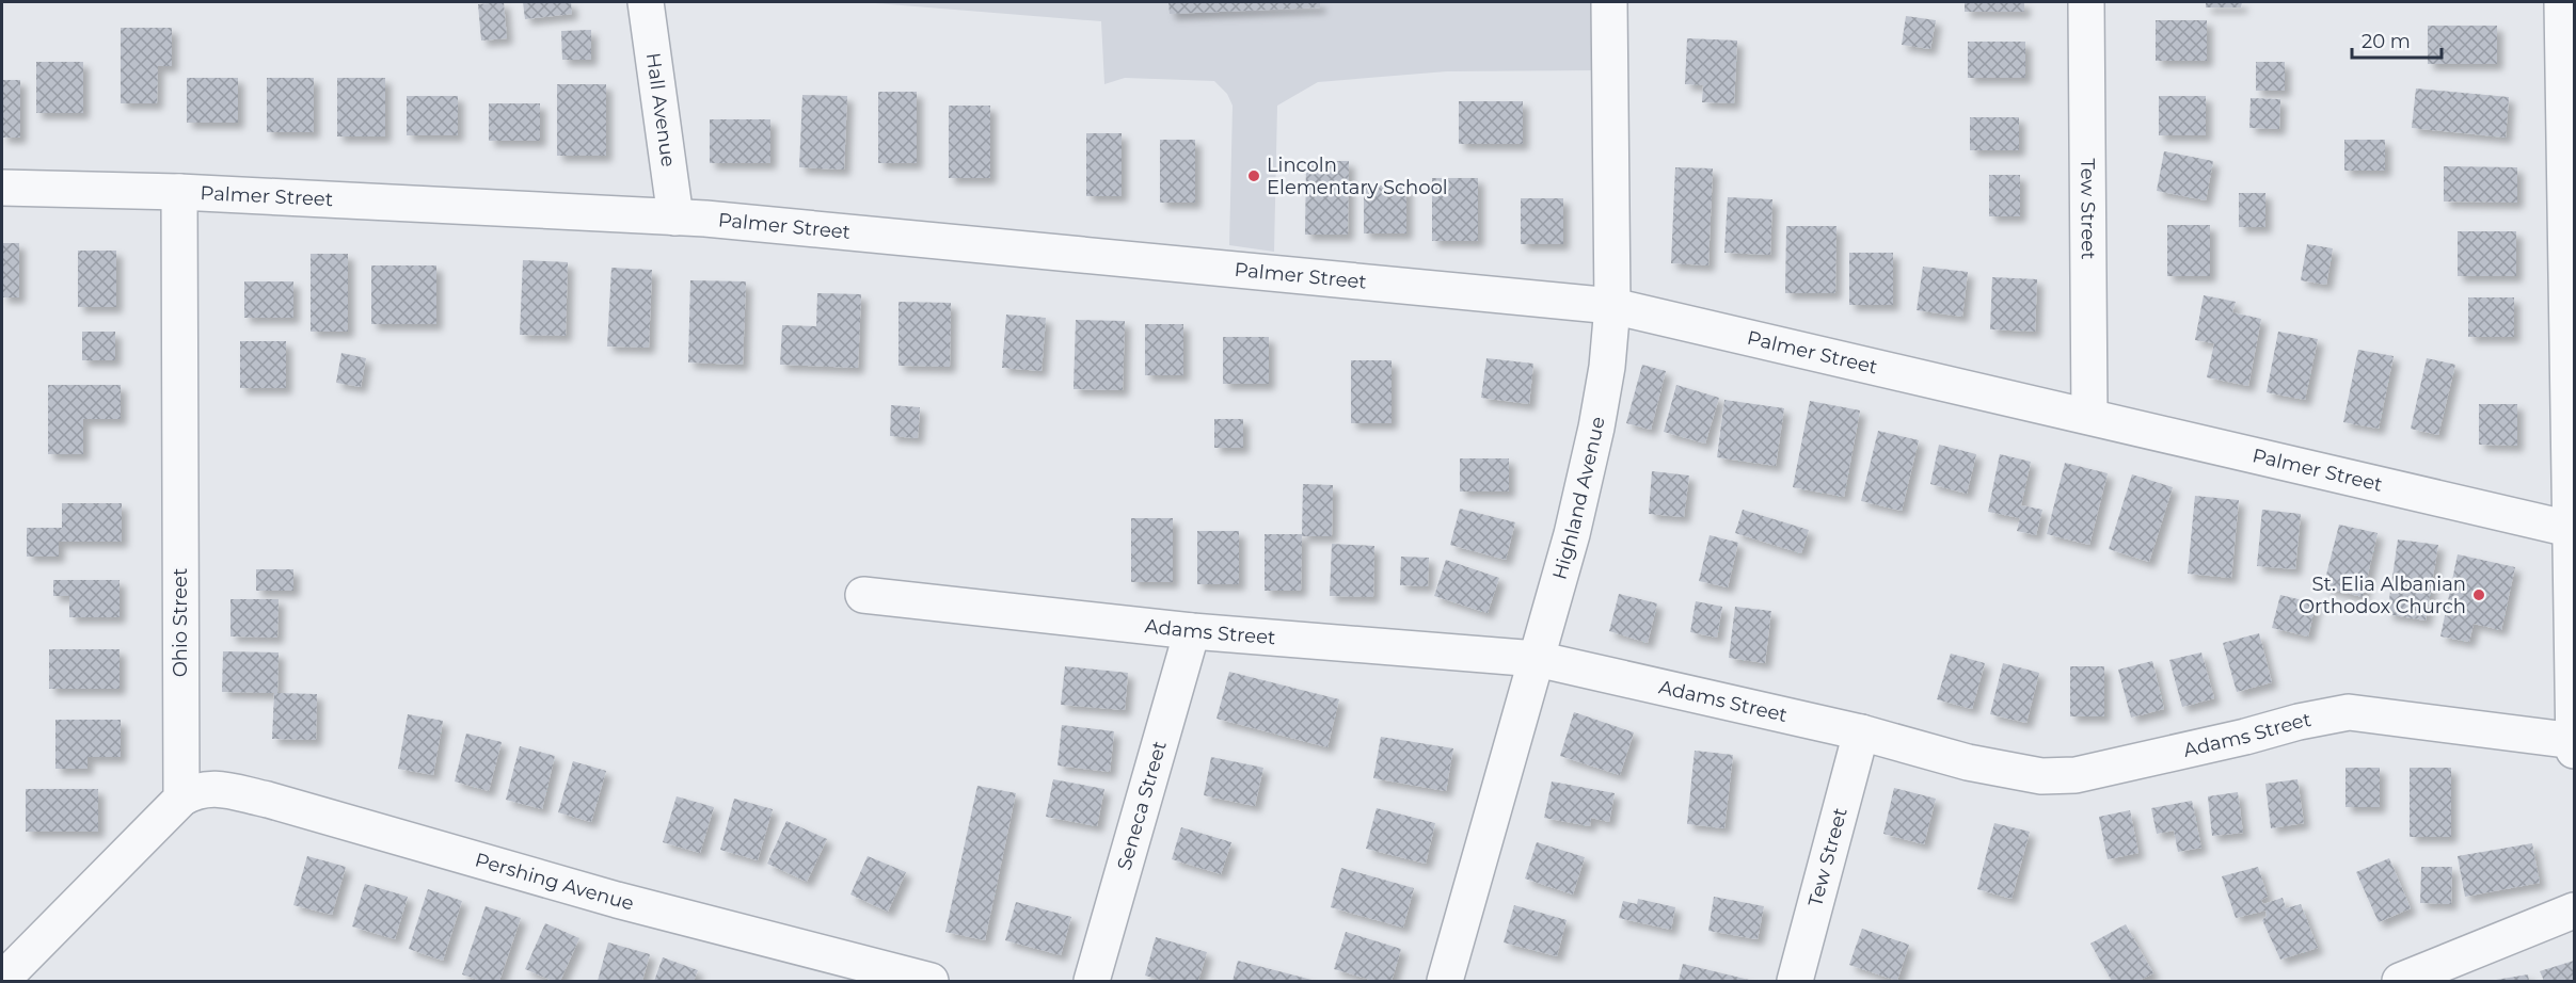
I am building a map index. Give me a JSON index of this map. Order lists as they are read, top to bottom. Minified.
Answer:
{"streets":{"street":["Hall Avenue","Palmer Street","Tew Street","Highland Avenue","Ohio Street","Adams Street","Seneca Street","Pershing Avenue"]},"crossings":[["Hall Avenue","Palmer Street"],["Palmer Street","Tew Street"],["Palmer Street","Highland Avenue"],["Palmer Street","Ohio Street"],["Tew Street","Adams Street"],["Highland Avenue","Adams Street"],["Ohio Street","Pershing Avenue"],["Adams Street","Seneca Street"]],"places":["Lincoln Elementary School","St. Elia Albanian Orthodox Church"],"scale_bar":"20 m"}
